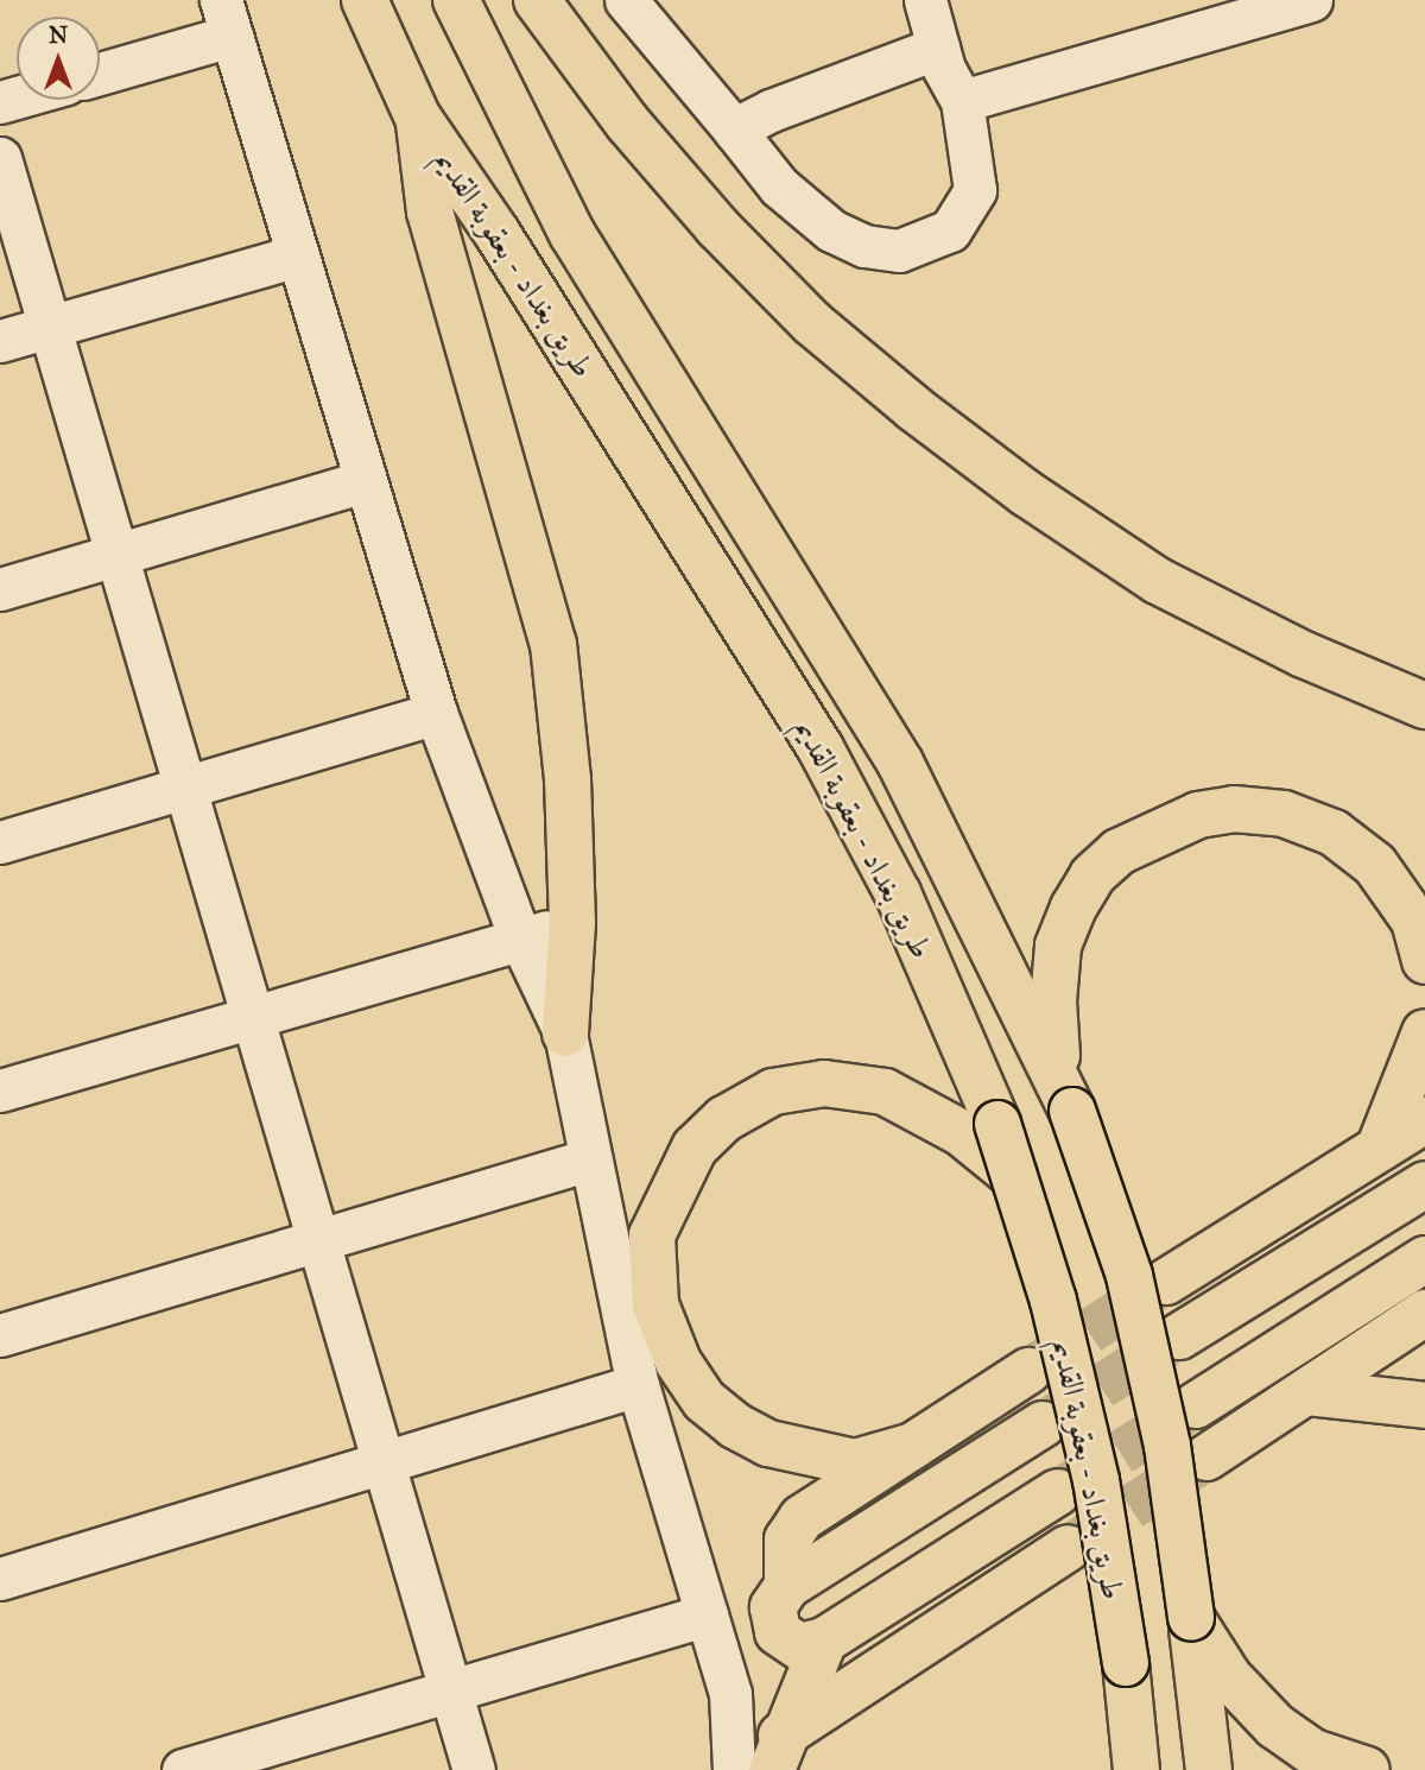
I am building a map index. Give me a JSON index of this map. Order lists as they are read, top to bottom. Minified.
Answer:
{"streets":{"main road":["طريق بغداد - بعقوبة القديم"]},"north":"top"}
